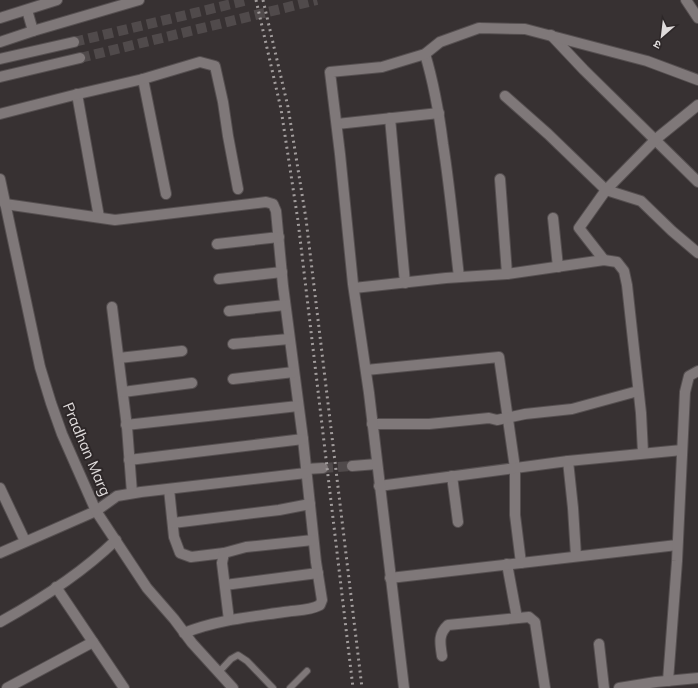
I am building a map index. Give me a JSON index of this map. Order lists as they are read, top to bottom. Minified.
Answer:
{"streets":{"street":["Pradhan Marg"]},"north":"bottom left"}
